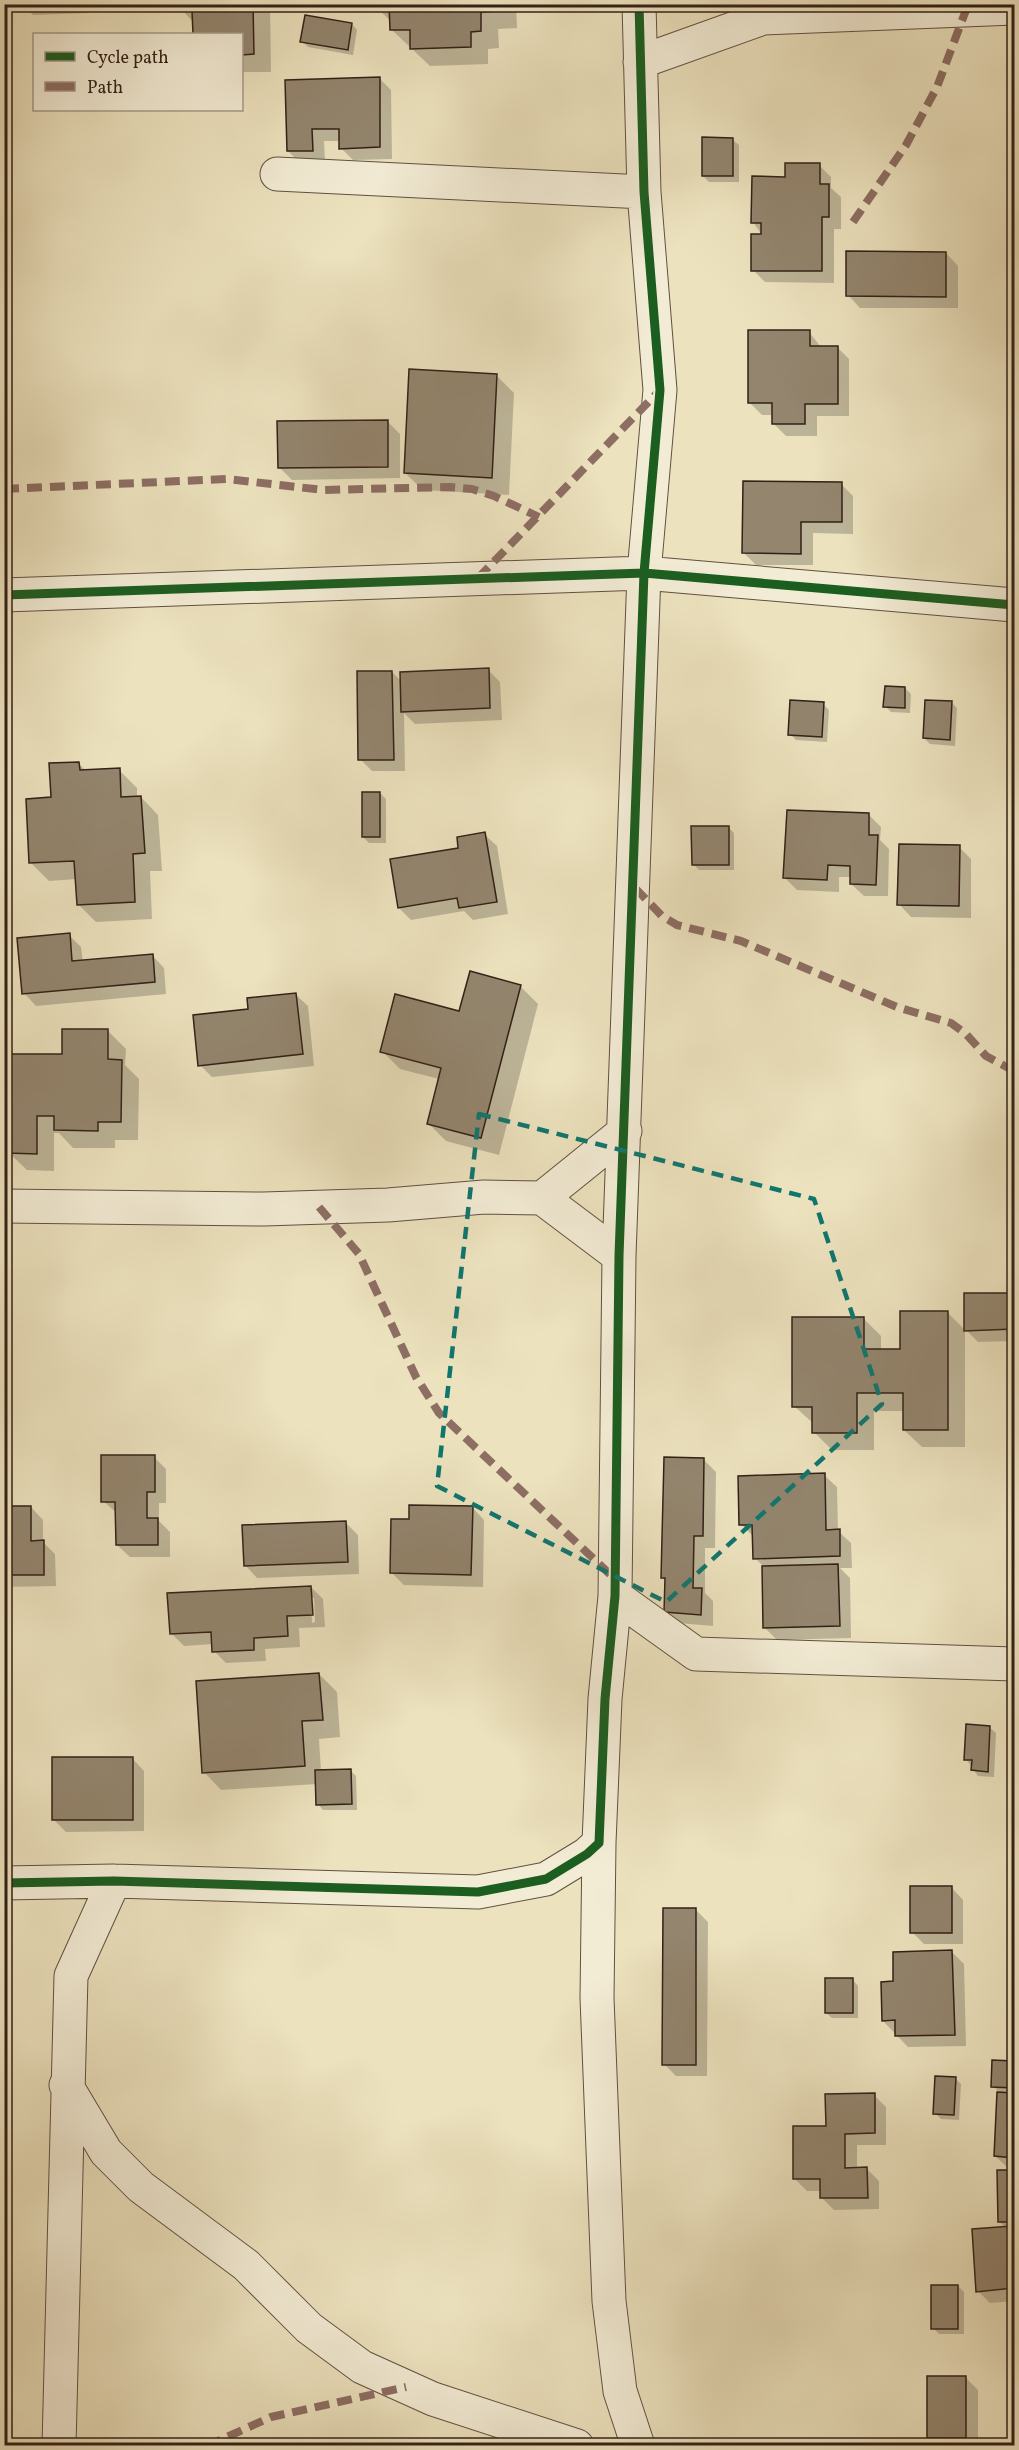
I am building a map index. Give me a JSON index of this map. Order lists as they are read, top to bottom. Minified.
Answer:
{"legend":["Cycle path","Path"]}
